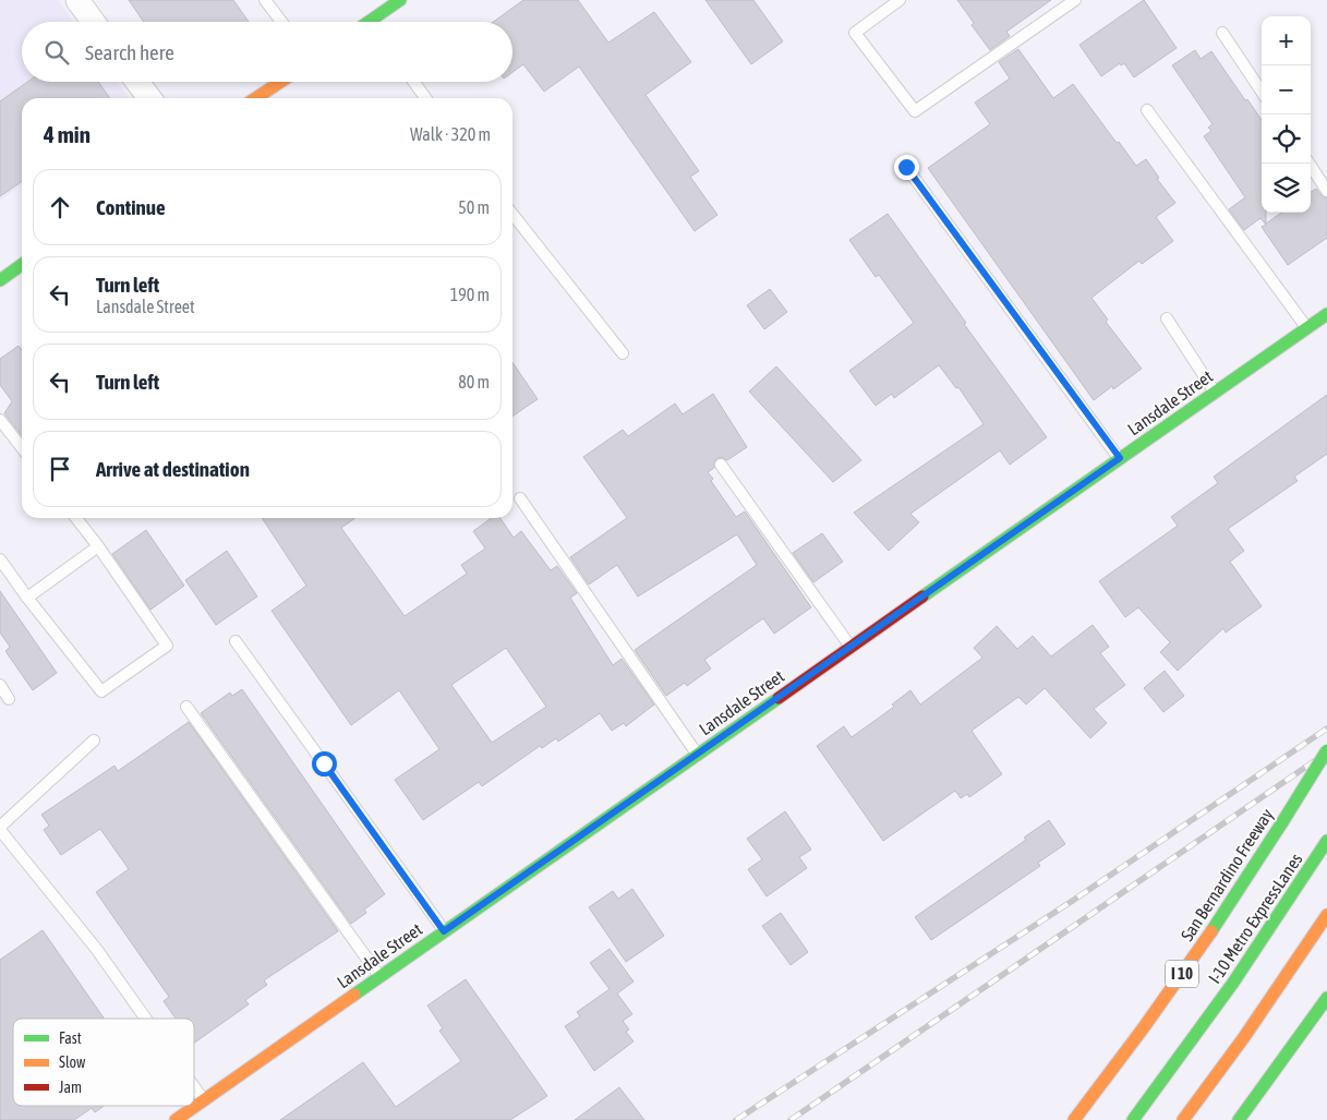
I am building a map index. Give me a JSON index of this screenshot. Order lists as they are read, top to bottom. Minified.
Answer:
{"streets":{"main road":["Lansdale Street","San Bernardino Freeway","I-10 Metro ExpressLanes","I 10"]},"legend":["Fast","Slow","Jam"],"page":{"map_buttons":["+","−"],"search":"Search here","heading":["4 min","Walk · 320 m"],"list":[["Continue","50 m"],["Turn left","Lansdale Street","190 m"],["Turn left","80 m"],"Arrive at destination"]}}
